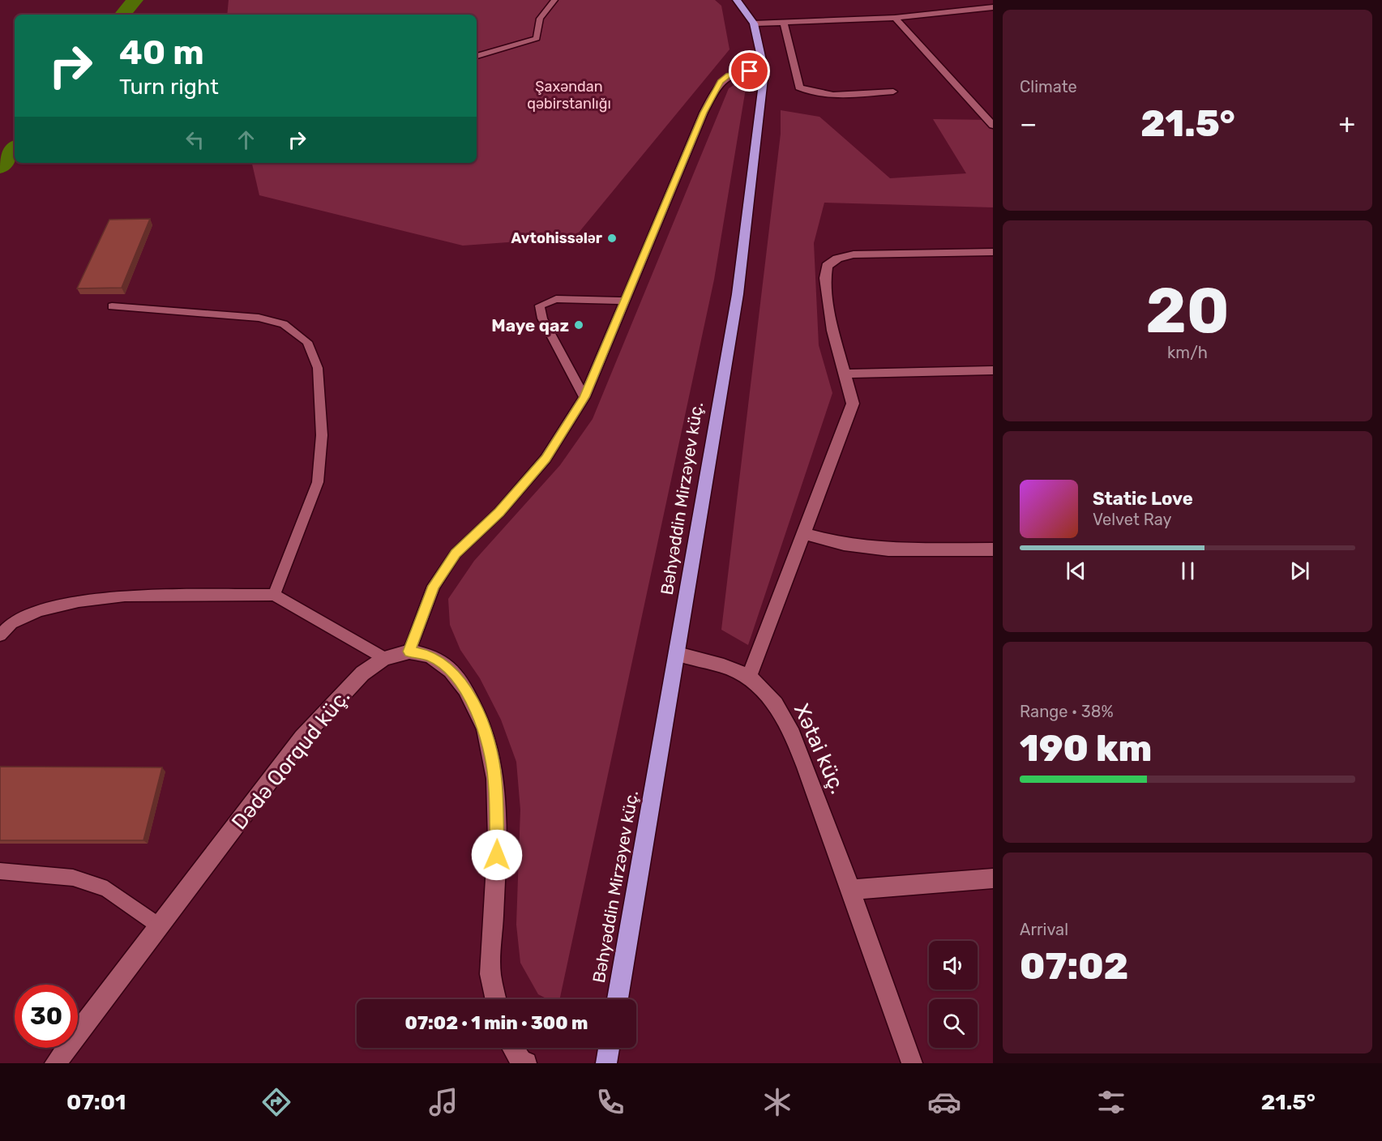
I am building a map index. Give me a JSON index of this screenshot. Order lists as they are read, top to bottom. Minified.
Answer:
{"streets":{"highway":["Bəhyəddin Mirzəyev küç."],"street":["Xətai küç.","Dədə Qorqud küç."]},"crossings":[["Bəhyəddin Mirzəyev küç.","Xətai küç."]],"parks":["Şaxəndan qəbirstanlığı"],"places":["Avtohissələr","Maye qaz"],"page":{"tile":["Climate",["20","km/h"],["Range · 38%","190 km"],["Arrival","07:02"]],"turn":["40 m","Turn right"],"heat":["−","21.5°","+"],"song":["Static Love","Velvet Ray"],"limit":"30","trip":"07:02 · 1 min · 300 m","tabs":["07:01","21.5°"]}}
